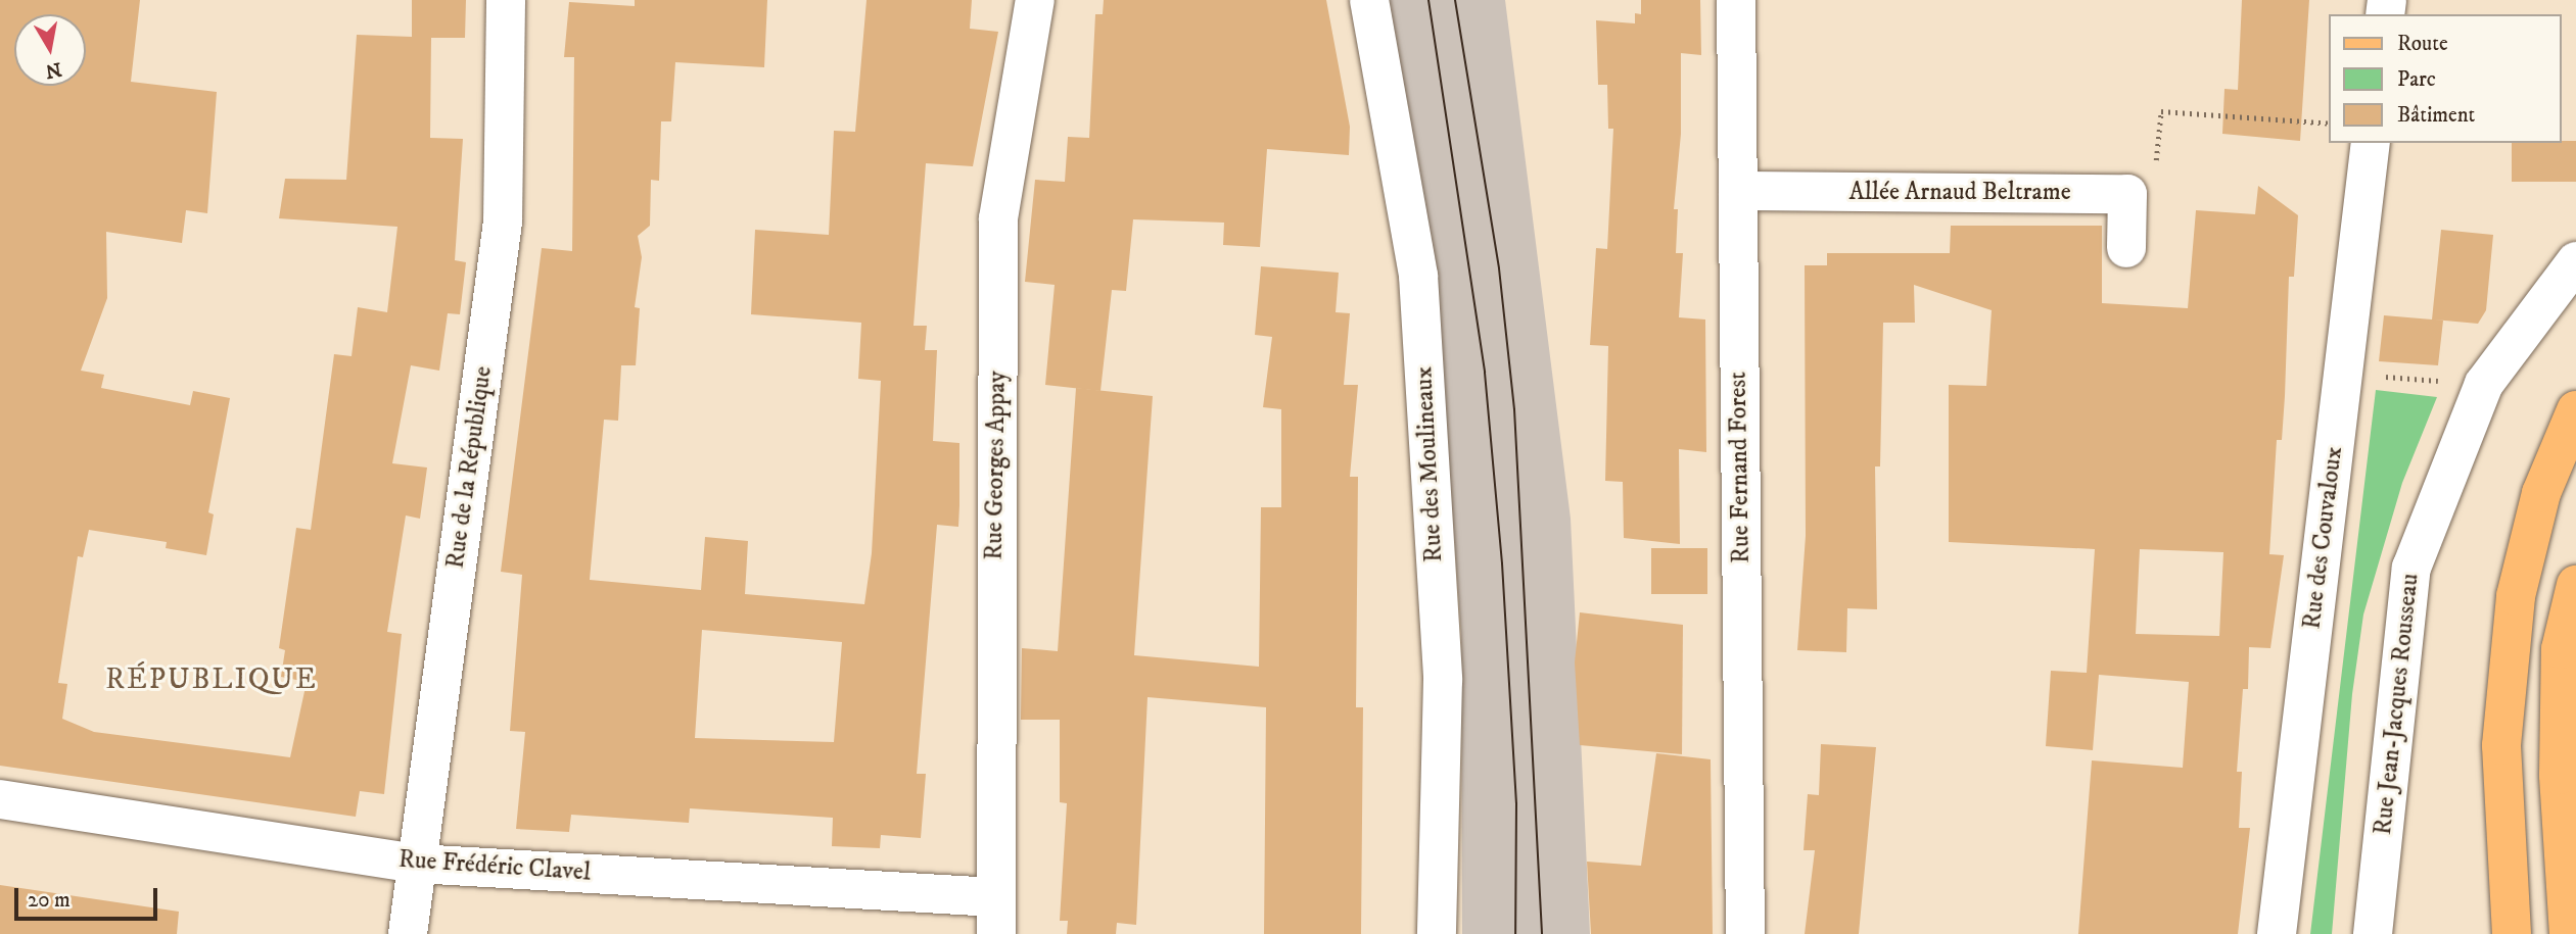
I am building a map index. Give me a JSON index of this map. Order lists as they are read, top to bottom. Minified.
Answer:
{"streets":{"street":["Allée Arnaud Beltrame","Rue des Moulineaux","Rue Georges Appay","Rue de la République","Rue Fernand Forest","Rue des Couvaloux","Rue Jean-Jacques Rousseau","Rue Frédéric Clavel"]},"crossings":[["Allée Arnaud Beltrame","Rue Fernand Forest"],["Rue Georges Appay","Rue Frédéric Clavel"],["Rue de la République","Rue Frédéric Clavel"]],"districts":["RÉPUBLIQUE"],"legend":["Route","Parc","Bâtiment"],"scale_bar":"20 m","north":"bottom"}
